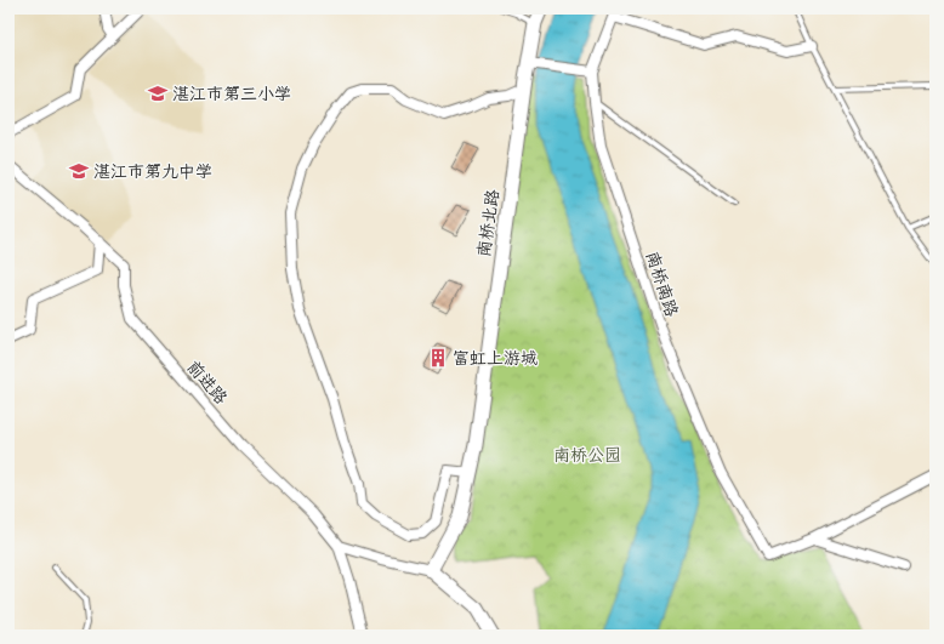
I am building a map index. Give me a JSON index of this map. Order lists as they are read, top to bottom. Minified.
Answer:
{"streets":{"street":["南桥北路","南桥南路","前进路"]},"parks":["南桥公园"],"places":{"school or university":["湛江市第三小学","湛江市第九中学"],"building":["富虹上游城"]}}
